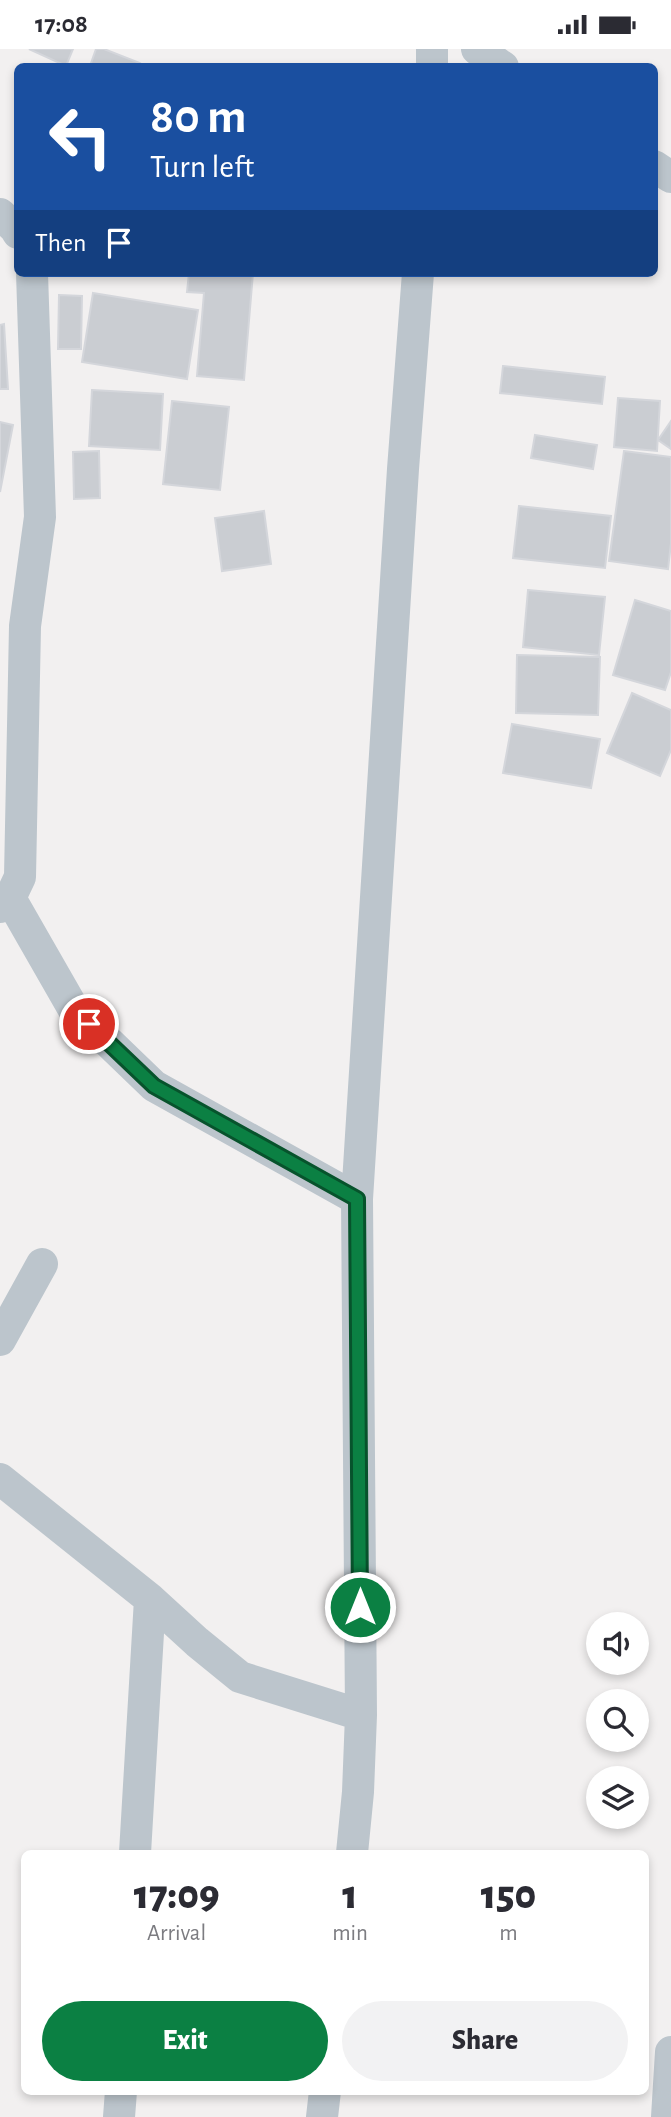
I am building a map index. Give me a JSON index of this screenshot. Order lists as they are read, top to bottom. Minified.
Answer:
{"page":{"status":"17:08","turn":["80 m","Turn left"],"then":"Then","eta":["17:09","Arrival","1","min","150","m"],"buttons":["Exit","Share"]}}
